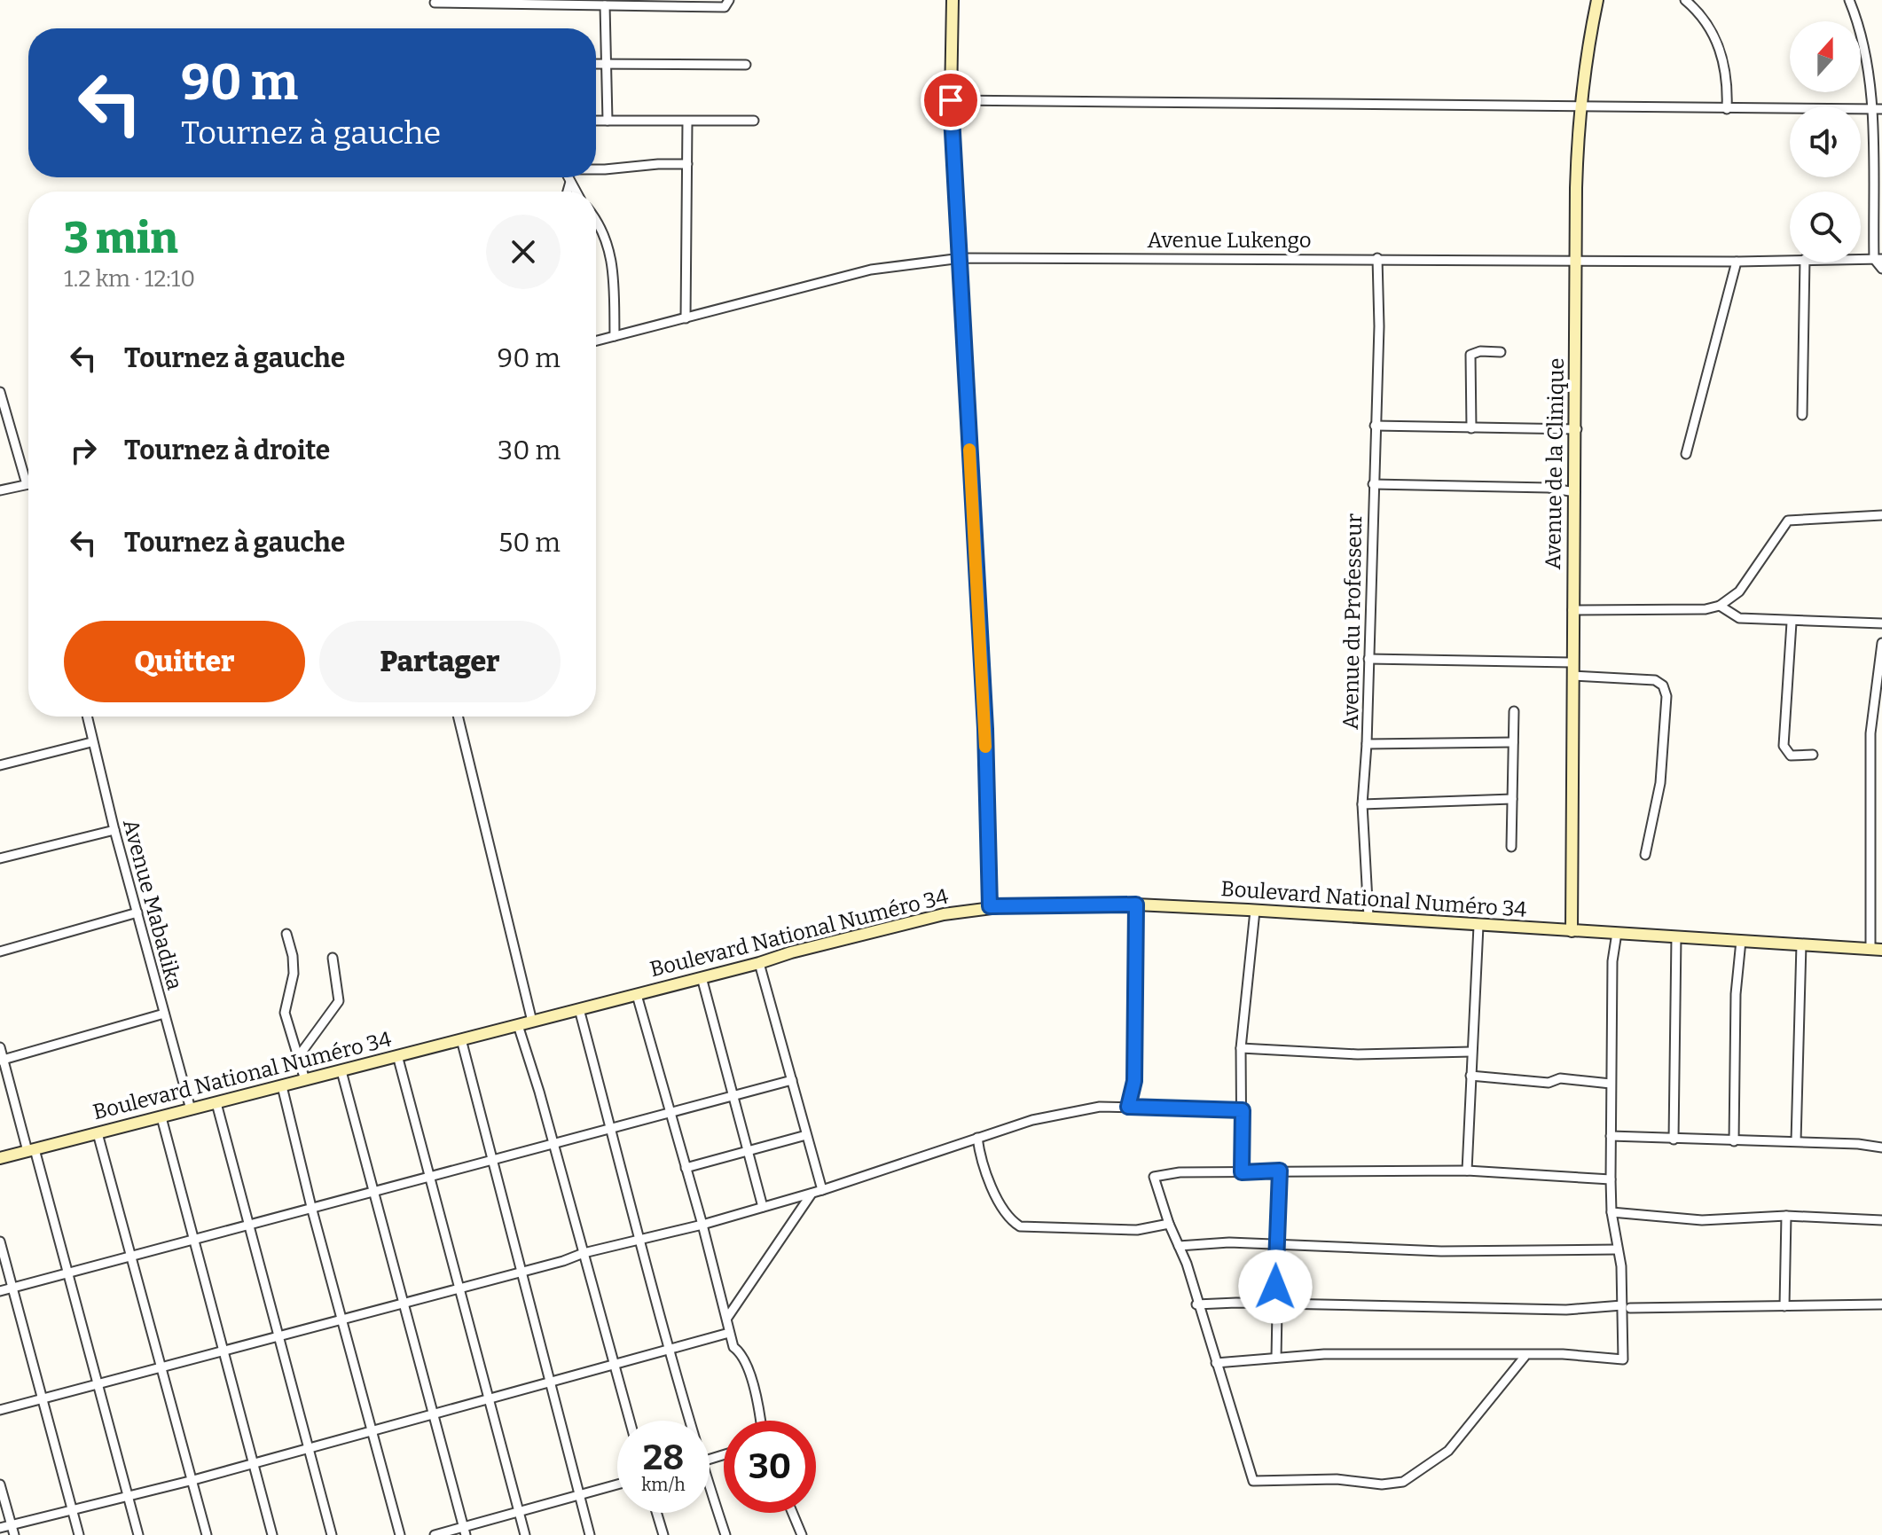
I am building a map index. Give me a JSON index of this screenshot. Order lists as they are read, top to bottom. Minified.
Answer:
{"streets":{"main road":["Avenue de la Clinique","Boulevard National Numéro 34"],"street":["Avenue Lukengo","Avenue du Professeur","Avenue Mabadika"]},"crossings":[["Avenue Lukengo","Avenue de la Clinique"],["Avenue Lukengo","Avenue du Professeur"],["Avenue de la Clinique","Boulevard National Numéro 34"],["Avenue du Professeur","Boulevard National Numéro 34"],["Boulevard National Numéro 34","Avenue Mabadika"]],"north":"top","page":{"turn":["90 m","Tournez à gauche"],"heading":["3 min","1.2 km · 12:10"],"list":[{"name":"Tournez à gauche","value":"90 m"},{"name":"Tournez à droite","value":"30 m"},{"name":"Tournez à gauche","value":"50 m"}],"buttons":["Quitter","Partager"],"speed":"28 km/h","limit":"30"}}
